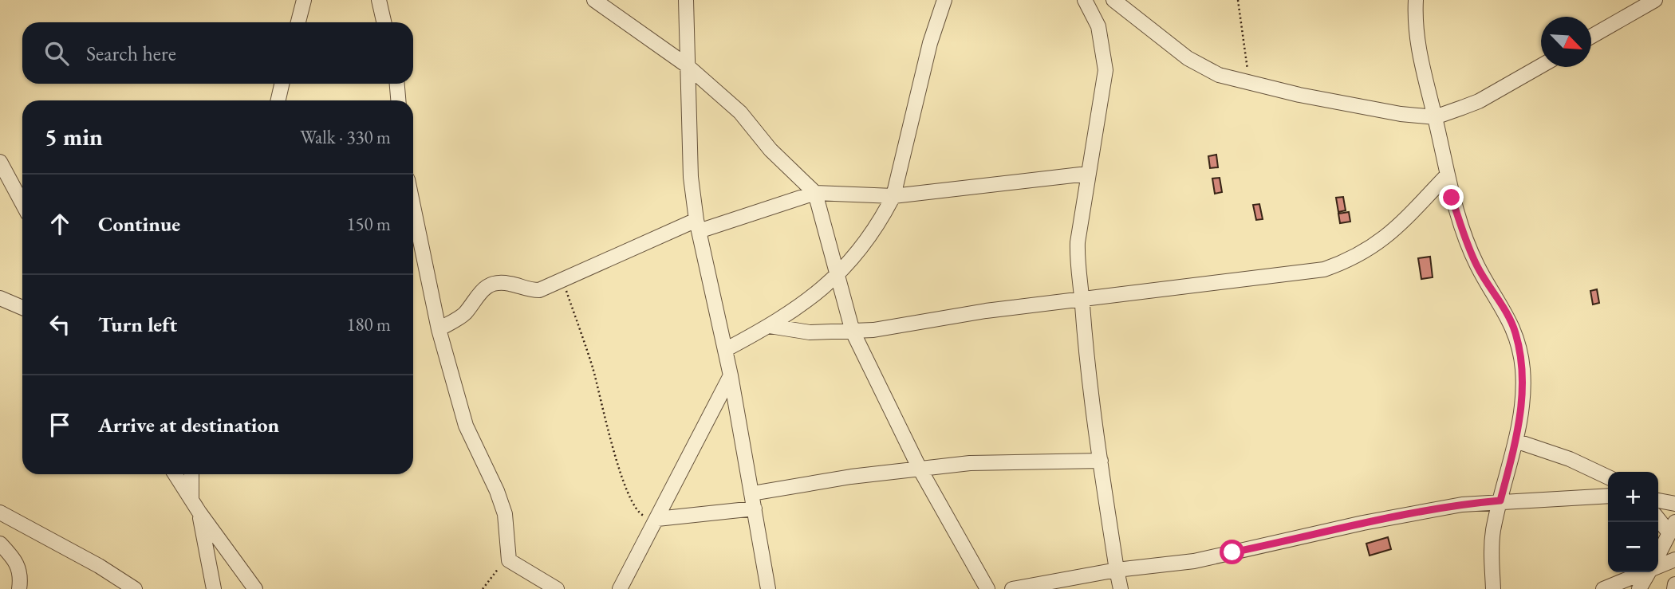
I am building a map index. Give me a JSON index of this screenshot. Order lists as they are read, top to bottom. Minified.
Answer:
{"north":"bottom right","page":{"search":"Search here","heading":["5 min","Walk · 330 m"],"list":[["Continue","150 m"],["Turn left","180 m"],"Arrive at destination"],"map_buttons":["+","−"]}}
